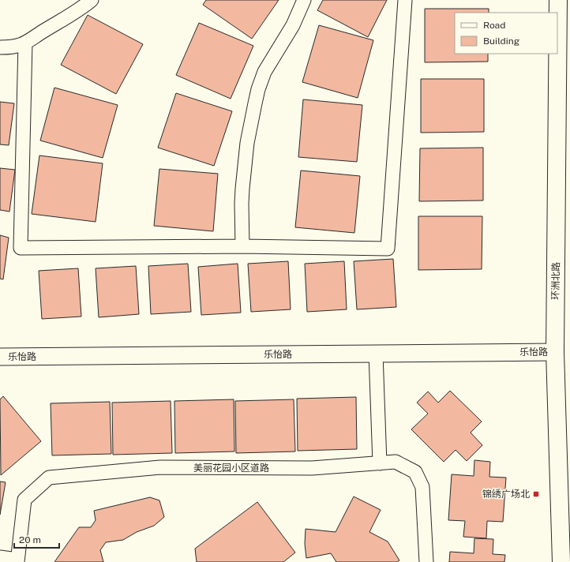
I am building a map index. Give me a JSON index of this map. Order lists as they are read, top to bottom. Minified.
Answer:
{"streets":{"main road":["环洲北路"],"street":["乐怡路","美丽花园小区道路"]},"crossings":[["环洲北路","乐怡路"]],"places":{"transit":["锦绣广场北"]},"legend":["Road","Building"],"scale_bar":"20 m"}
